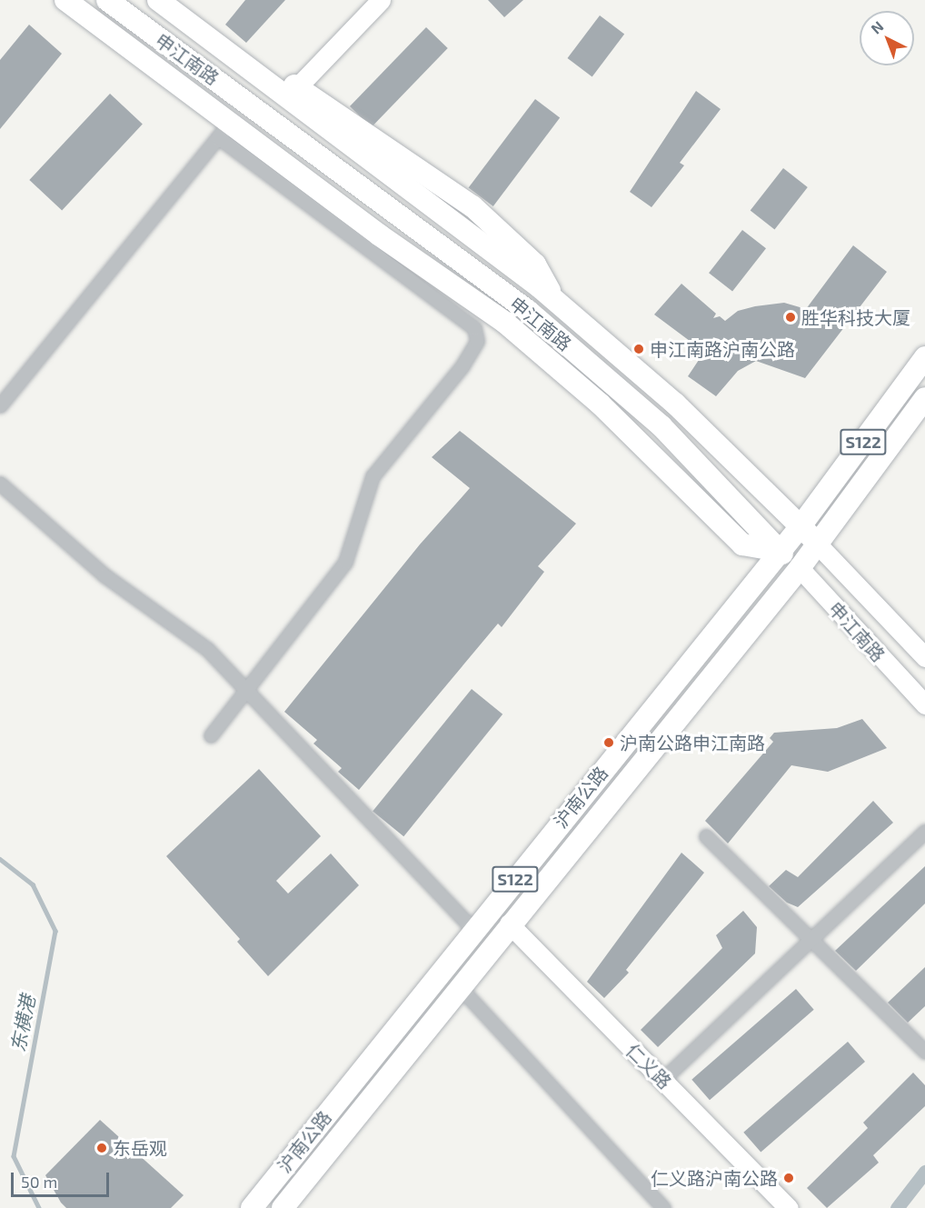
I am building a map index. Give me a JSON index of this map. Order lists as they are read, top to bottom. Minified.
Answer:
{"streets":{"main road":["申江南路","S122","沪南公路"],"street":["仁义路"]},"crossings":[["申江南路","沪南公路"],["沪南公路","仁义路"]],"water":["东横港"],"places":["胜华科技大厦","申江南路沪南公路","沪南公路申江南路","东岳观","仁义路沪南公路"],"scale_bar":"50 m","north":"top left"}
